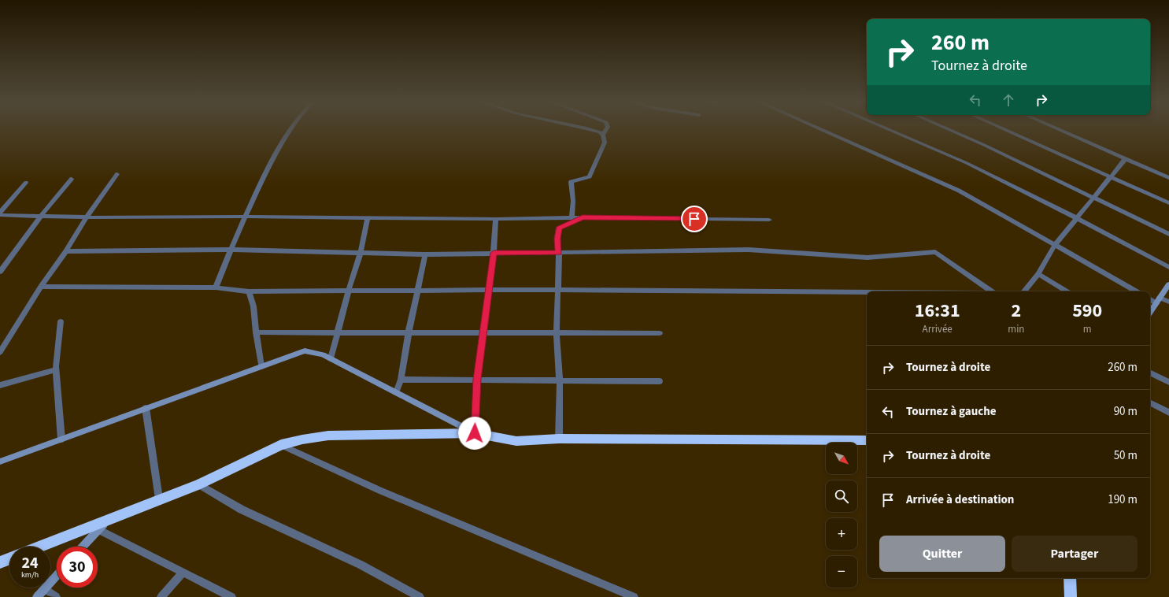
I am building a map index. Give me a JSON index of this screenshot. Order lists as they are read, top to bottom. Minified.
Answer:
{"north":"bottom right","page":{"turn":["260 m","Tournez à droite"],"eta":["16:31","Arrivée","2","min","590","m"],"list":[{"name":"Tournez à droite","value":"260 m"},{"name":"Tournez à gauche","value":"90 m"},{"name":"Tournez à droite","value":"50 m"},{"name":"Arrivée à destination","value":"190 m"}],"map_buttons":["+","−"],"buttons":["Quitter","Partager"],"speed":"24 km/h","limit":"30"}}
